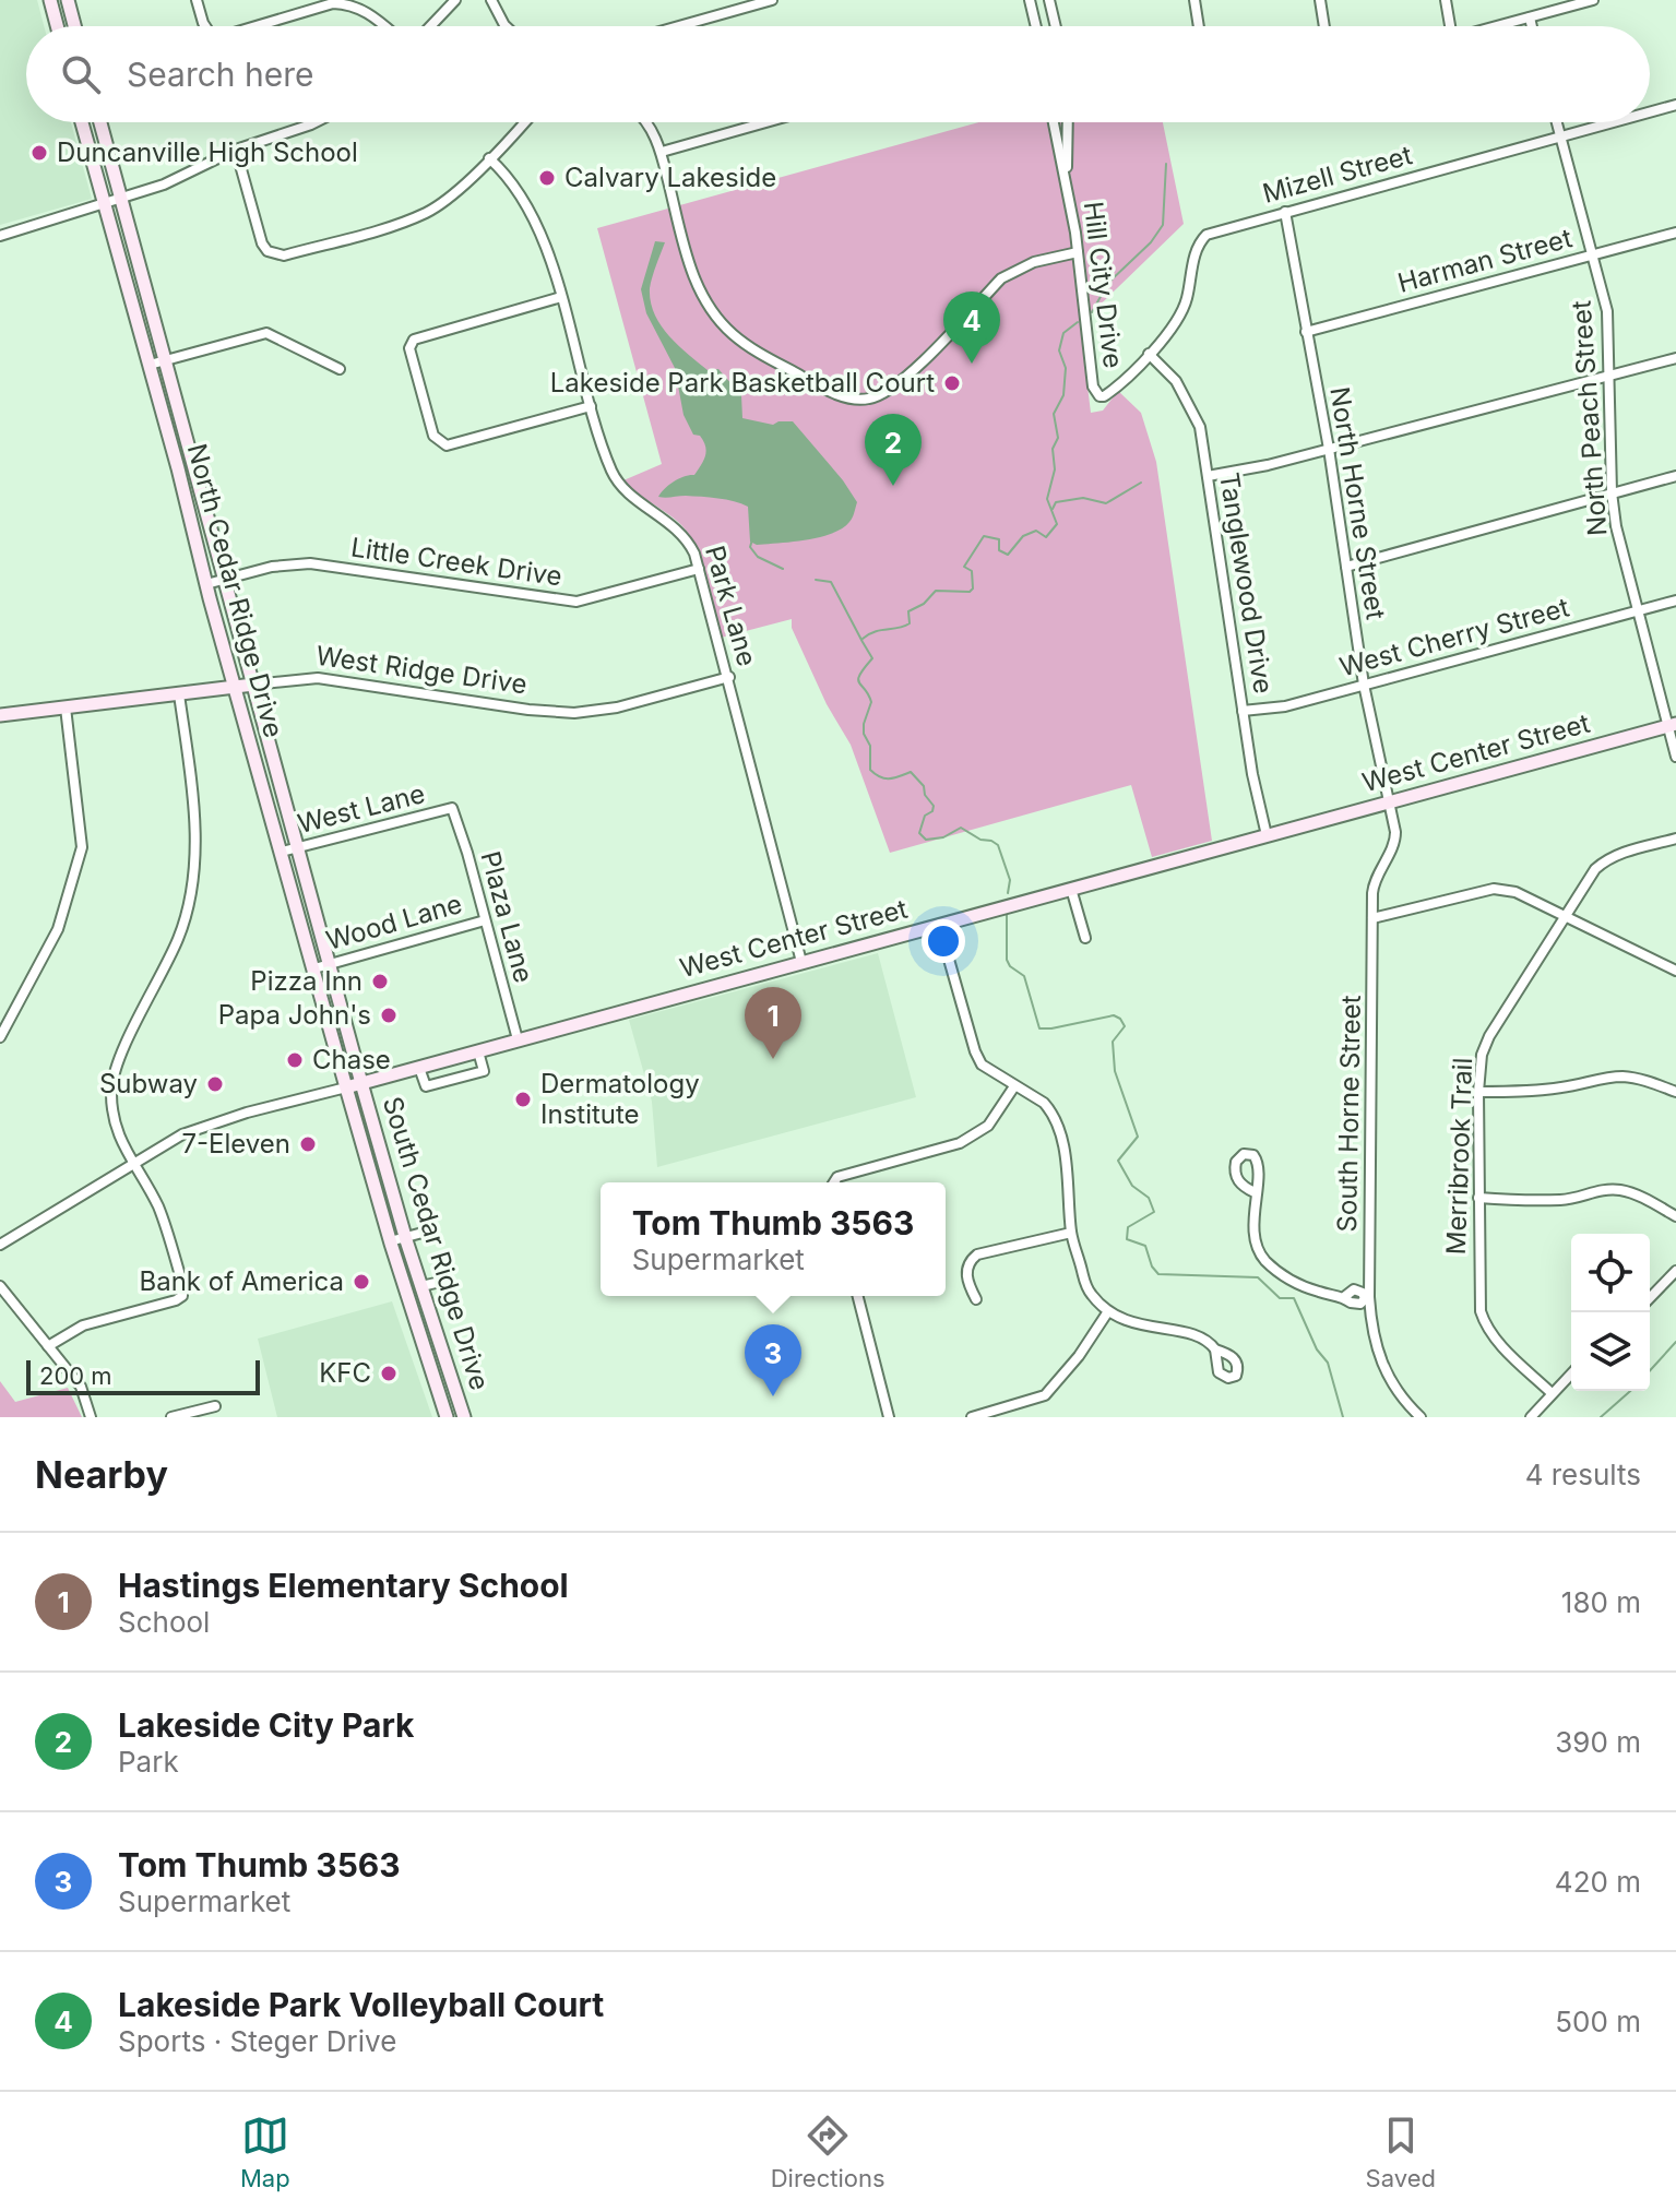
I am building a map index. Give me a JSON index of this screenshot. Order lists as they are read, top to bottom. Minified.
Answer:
{"streets":{"main road":["North Cedar Ridge Drive","West Ridge Drive","West Center Street","South Cedar Ridge Drive"],"street":["Mizell Street","Harman Street","Hill City Drive","North Peach Street","North Horne Street","Little Creek Drive","Tanglewood Drive","Park Lane","West Cherry Street","West Lane","Plaza Lane","Wood Lane","South Horne Street","Merribrook Trail"]},"crossings":[["Mizell Street","Hill City Drive"],["Mizell Street","North Peach Street"],["Mizell Street","North Horne Street"],["Mizell Street","Tanglewood Drive"],["Harman Street","North Peach Street"],["Harman Street","North Horne Street"],["North Peach Street","West Cherry Street"],["North Peach Street","West Center Street"],["North Horne Street","West Cherry Street"],["North Horne Street","West Center Street"],["North Horne Street","South Horne Street"],["Little Creek Drive","North Cedar Ridge Drive"],["Little Creek Drive","Park Lane"],["Tanglewood Drive","West Cherry Street"],["Tanglewood Drive","West Center Street"],["North Cedar Ridge Drive","West Ridge Drive"],["North Cedar Ridge Drive","West Center Street"],["North Cedar Ridge Drive","West Lane"],["North Cedar Ridge Drive","Wood Lane"],["North Cedar Ridge Drive","South Cedar Ridge Drive"],["Park Lane","West Ridge Drive"],["Park Lane","West Center Street"],["West Center Street","Plaza Lane"],["West Center Street","South Horne Street"],["West Center Street","South Cedar Ridge Drive"],["West Lane","Plaza Lane"],["Plaza Lane","Wood Lane"]],"places":["Duncanville High School","Calvary Lakeside","Lakeside Park Basketball Court","Pizza Inn","Papa John's","Chase","Subway","Dermatology Institute","7-Eleven","Bank of America","KFC"],"scale_bar":"200 m","page":{"search":"Search here","pins":["4","2","1","3"],"popup":["Tom Thumb 3563","Supermarket"],"scale":"200 m","heading":["Nearby","4 results"],"list":[{"mark":"1","name":"Hastings Elementary School","note":"School","value":"180 m"},{"mark":"2","name":"Lakeside City Park","note":"Park","value":"390 m"},{"mark":"3","name":"Tom Thumb 3563","note":"Supermarket","value":"420 m"},{"mark":"4","name":"Lakeside Park Volleyball Court","note":"Sports · Steger Drive","value":"500 m"}],"nav":["Map","Directions","Saved"]}}
